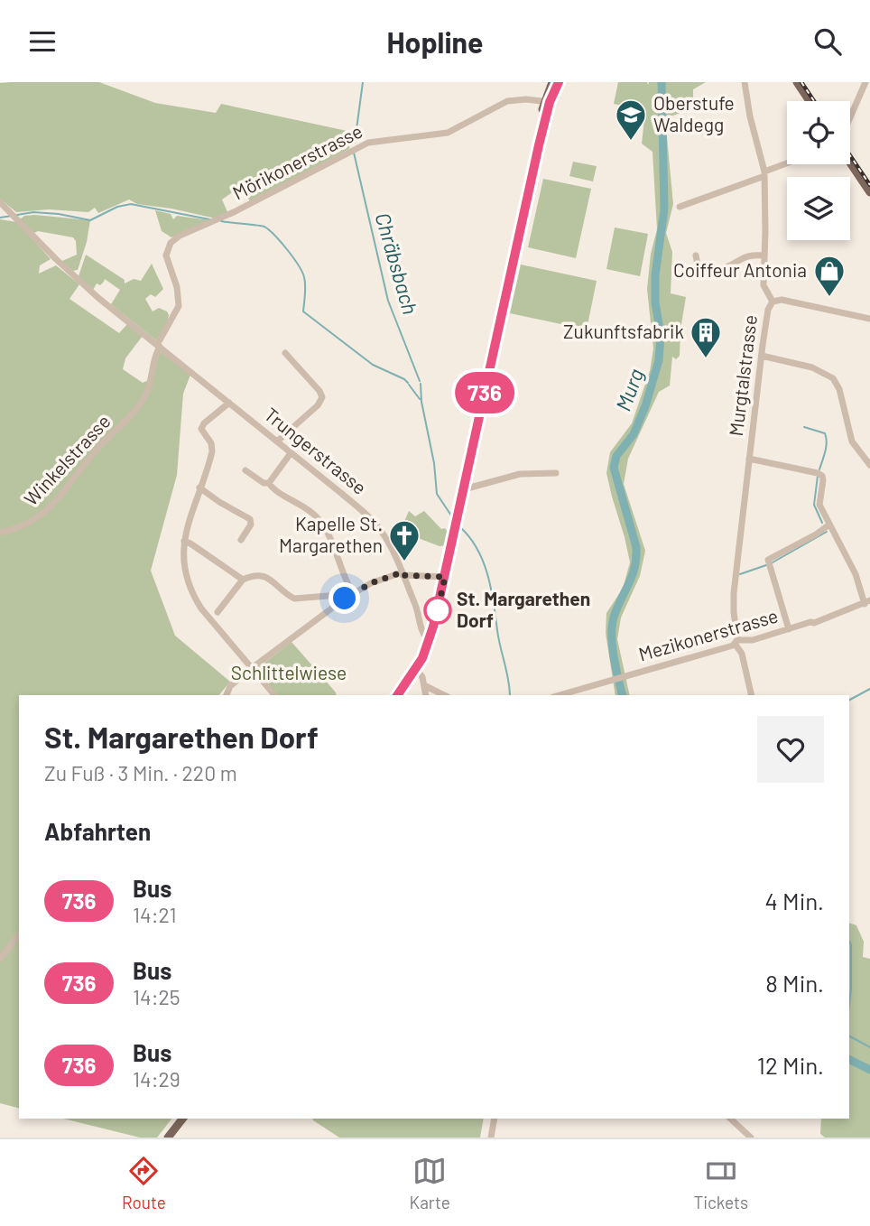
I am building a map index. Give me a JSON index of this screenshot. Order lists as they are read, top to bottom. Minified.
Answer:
{"streets":{"street":["Mörikonerstrasse","Murgtalstrasse","Trungerstrasse","Winkelstrasse","Mezikonerstrasse"]},"crossings":[["Mörikonerstrasse","Trungerstrasse"],["Mörikonerstrasse","Winkelstrasse"],["Murgtalstrasse","Mezikonerstrasse"]],"water":["Chräbsbach","Murg"],"parks":["Schlittelwiese"],"places":{"school or university":["Oberstufe Waldegg"],"shop":["Coiffeur Antonia"],"building":["Zukunftsfabrik"],"church":["Kapelle St. Margarethen"],"other":["St. Margarethen Dorf"]},"lines":["bus line 736"],"page":{"header":"Hopline","on_map":"736","heading":[["St. Margarethen Dorf","Zu Fuß · 3 Min. · 220 m"],"Abfahrten"],"list":[{"mark":"736","name":"Bus","note":"14:21","value":"4 Min."},{"mark":"736","name":"Bus","note":"14:25","value":"8 Min."},{"mark":"736","name":"Bus","note":"14:29","value":"12 Min."}],"tabs":["Route","Karte","Tickets"]}}
